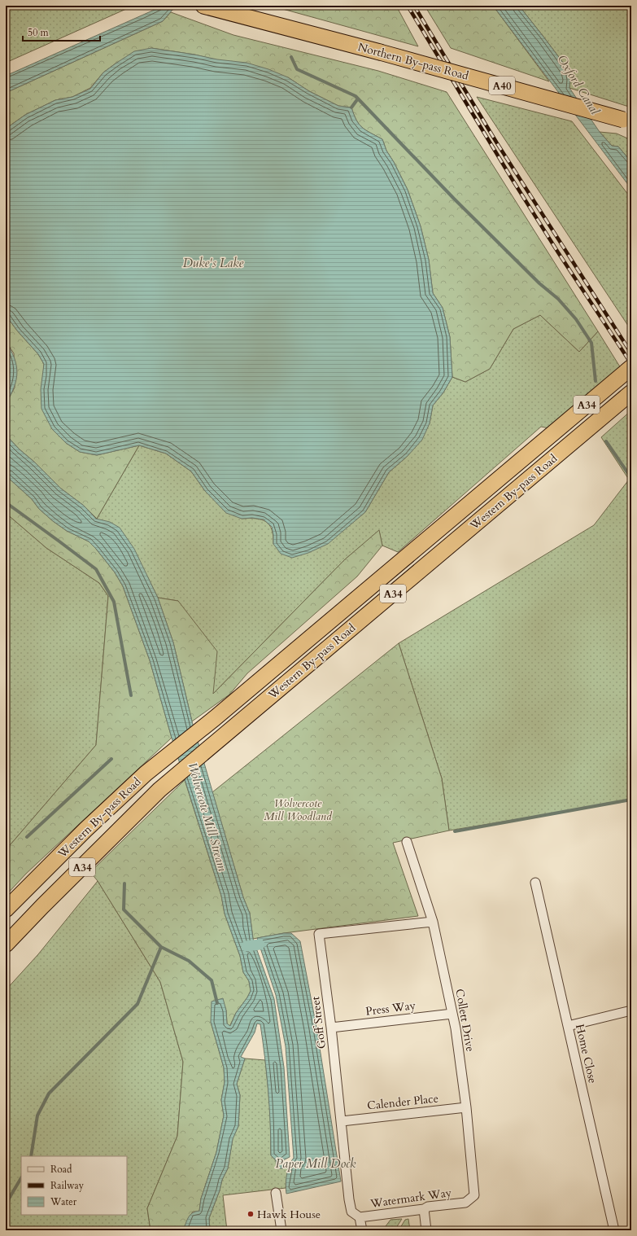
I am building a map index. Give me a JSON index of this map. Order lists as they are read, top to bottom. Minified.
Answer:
{"streets":{"highway":["Northern By-pass Road","A40","A34","Western By-pass Road"],"street":["Press Way","Collett Drive","Goff Street","Home Close","Calender Place","Watermark Way"]},"crossings":[["Press Way","Collett Drive"],["Press Way","Goff Street"],["Collett Drive","Goff Street"],["Collett Drive","Calender Place"],["Collett Drive","Watermark Way"],["Goff Street","Calender Place"],["Goff Street","Watermark Way"]],"water":["Oxford Canal","Duke's Lake","Wolvercote Mill Stream","Paper Mill Dock"],"parks":["Wolvercote Mill Woodland"],"places":["Hawk House"],"legend":["Road","Railway","Water"],"scale_bar":"50 m"}
